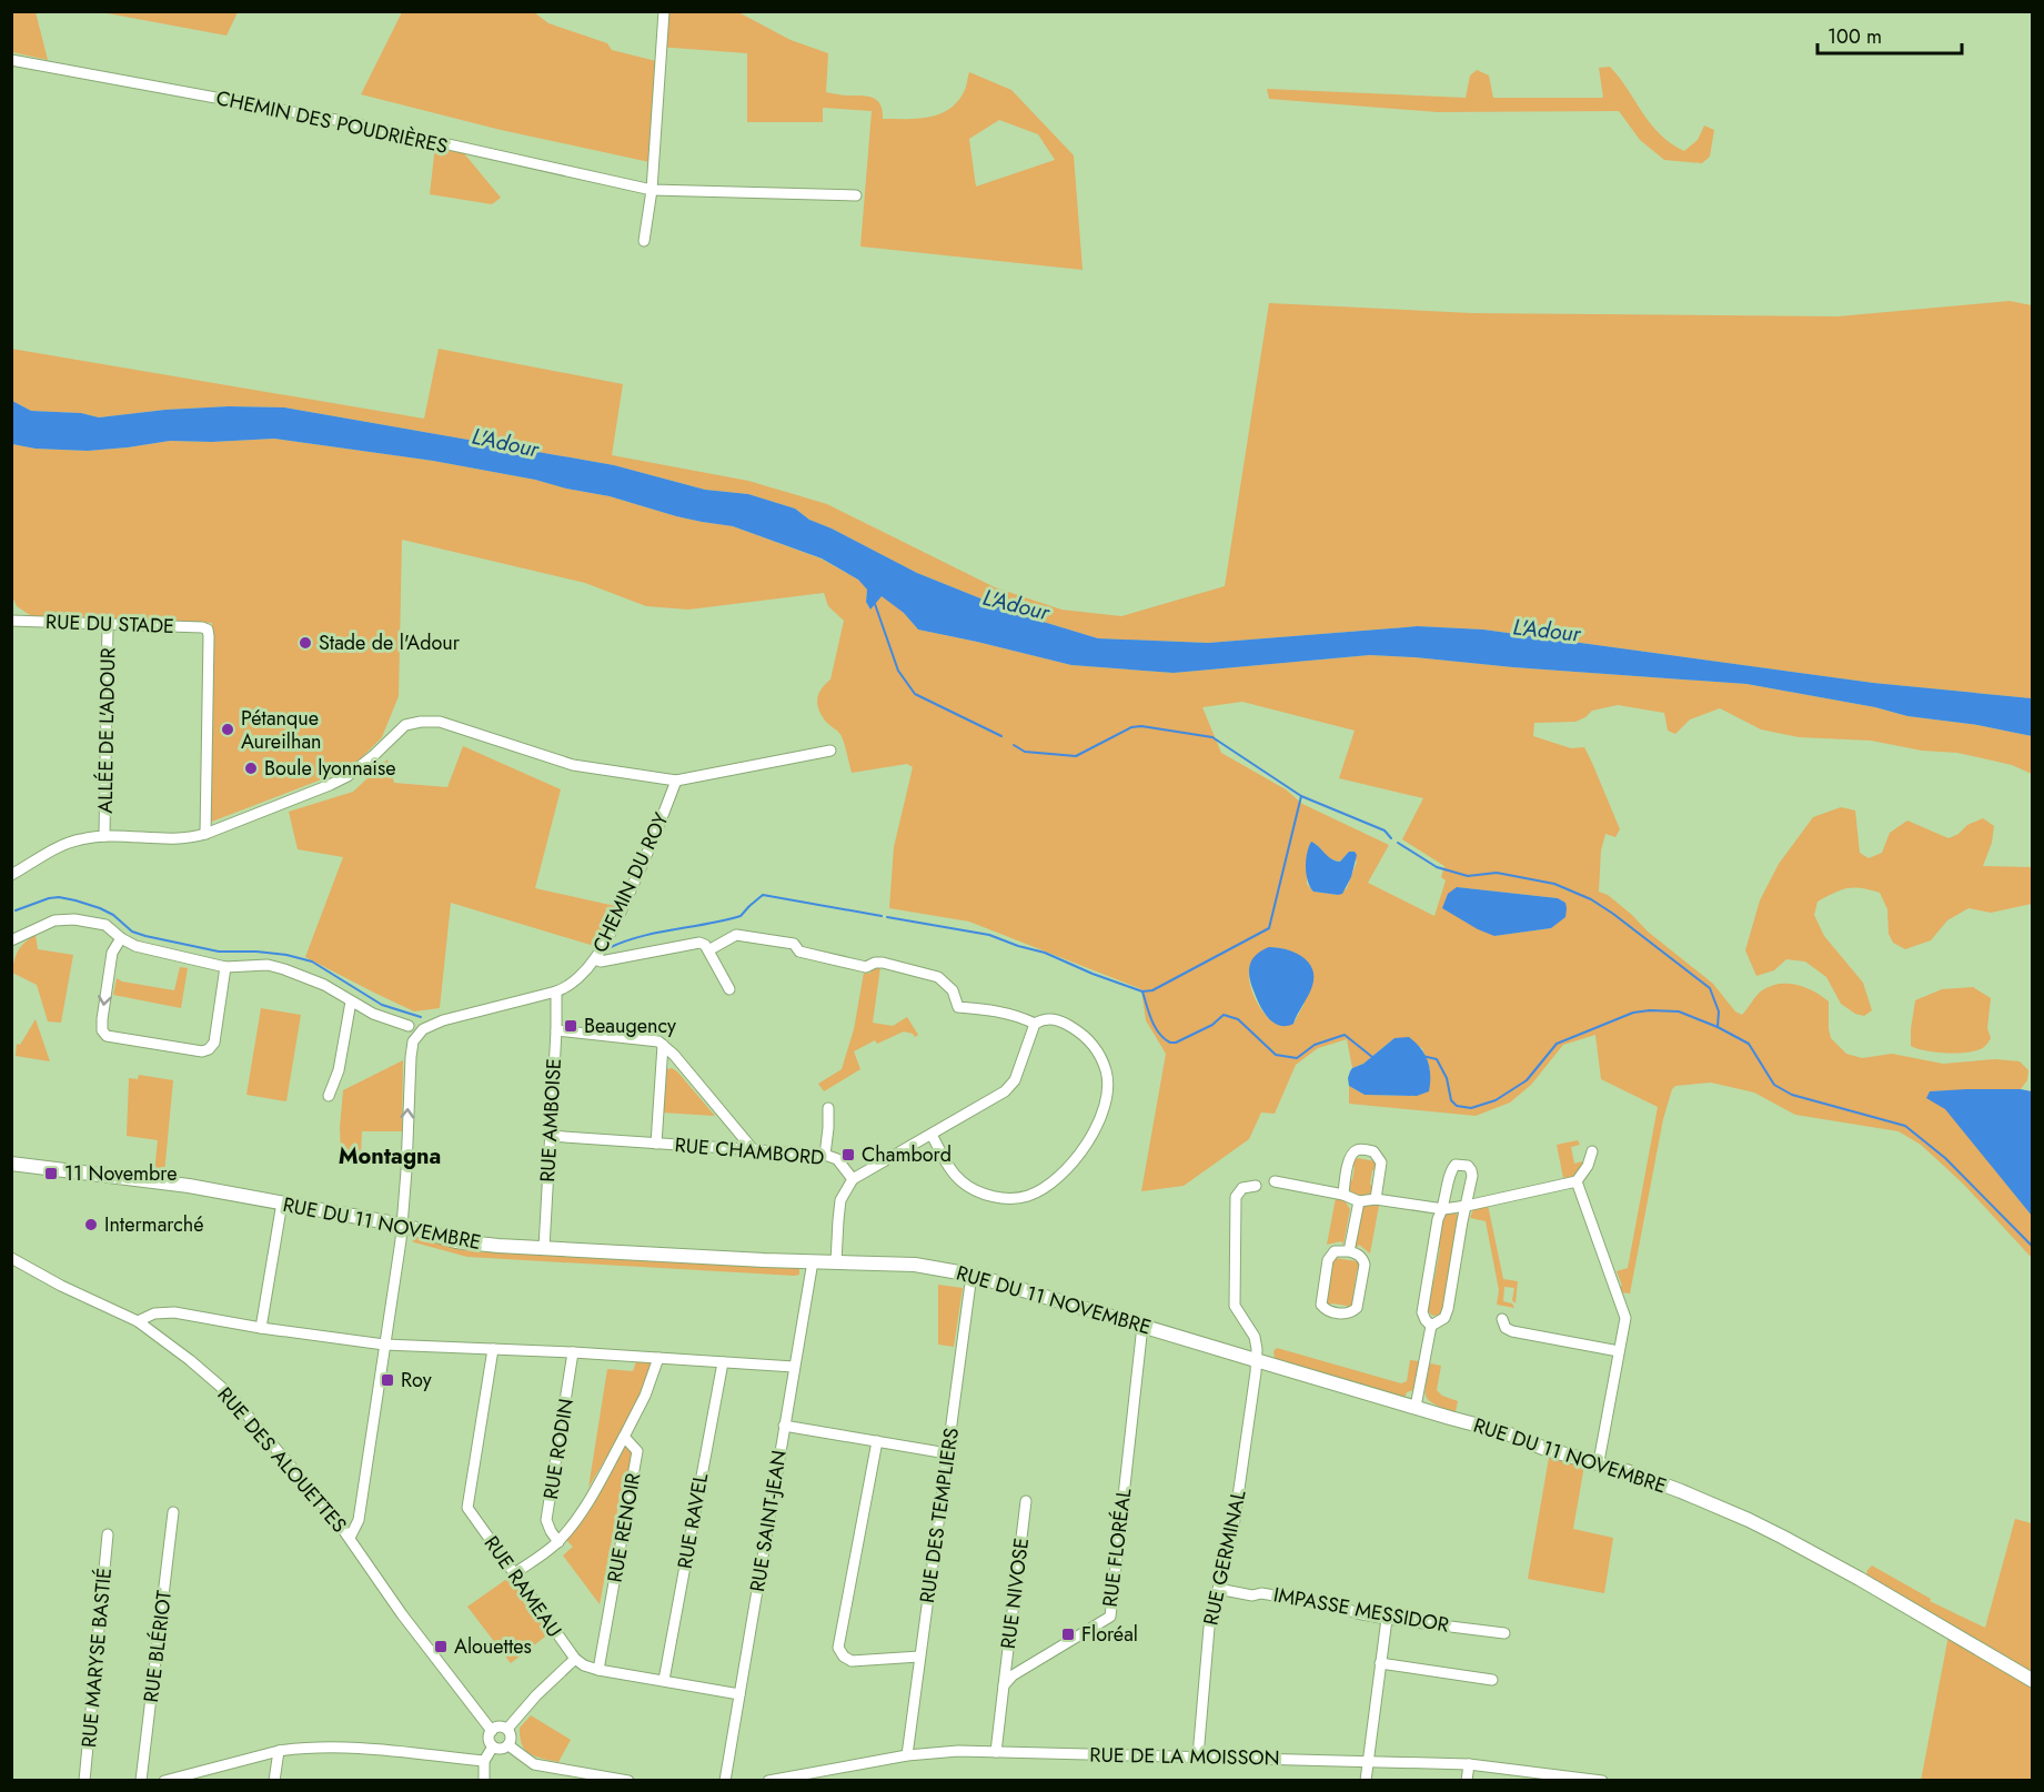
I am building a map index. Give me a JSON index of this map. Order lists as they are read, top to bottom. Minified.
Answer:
{"streets":{"street":["CHEMIN DES POUDRIÈRES","RUE DU STADE","ALLÉE DE L'ADOUR","CHEMIN DU ROY","RUE AMBOISE","RUE CHAMBORD","RUE DU 11 NOVEMBRE","RUE RODIN","RUE DES ALOUETTES","RUE DES TEMPLIERS","RUE RAVEL","RUE SAINT-JEAN","RUE RENOIR","RUE FLORÉAL","RUE GERMINAL","RUE RAMEAU","RUE NIVOSE","IMPASSE MESSIDOR","RUE BLÉRIOT","RUE MARYSE BASTIÉ","RUE DE LA MOISSON"]},"crossings":[["RUE DU STADE","ALLÉE DE L'ADOUR"],["CHEMIN DU ROY","RUE AMBOISE"],["CHEMIN DU ROY","RUE DU 11 NOVEMBRE"],["CHEMIN DU ROY","RUE DES ALOUETTES"],["RUE AMBOISE","RUE CHAMBORD"],["RUE AMBOISE","RUE DU 11 NOVEMBRE"],["RUE DU 11 NOVEMBRE","RUE DES TEMPLIERS"],["RUE DU 11 NOVEMBRE","RUE SAINT-JEAN"],["RUE DU 11 NOVEMBRE","RUE FLORÉAL"],["RUE DU 11 NOVEMBRE","RUE GERMINAL"],["RUE DES TEMPLIERS","RUE DE LA MOISSON"],["RUE RAVEL","RUE RAMEAU"],["RUE SAINT-JEAN","RUE RAMEAU"],["RUE RENOIR","RUE RAMEAU"],["RUE FLORÉAL","RUE NIVOSE"],["RUE GERMINAL","IMPASSE MESSIDOR"],["RUE GERMINAL","RUE DE LA MOISSON"]],"districts":["Montagna"],"water":["L'Adour"],"places":{"other":["Stade de l'Adour","Pétanque Aureilhan","Boule lyonnaise","Intermarché"],"transit":["Beaugency","Chambord","11 Novembre","Roy","Floréal","Alouettes"]},"scale_bar":"100 m"}
